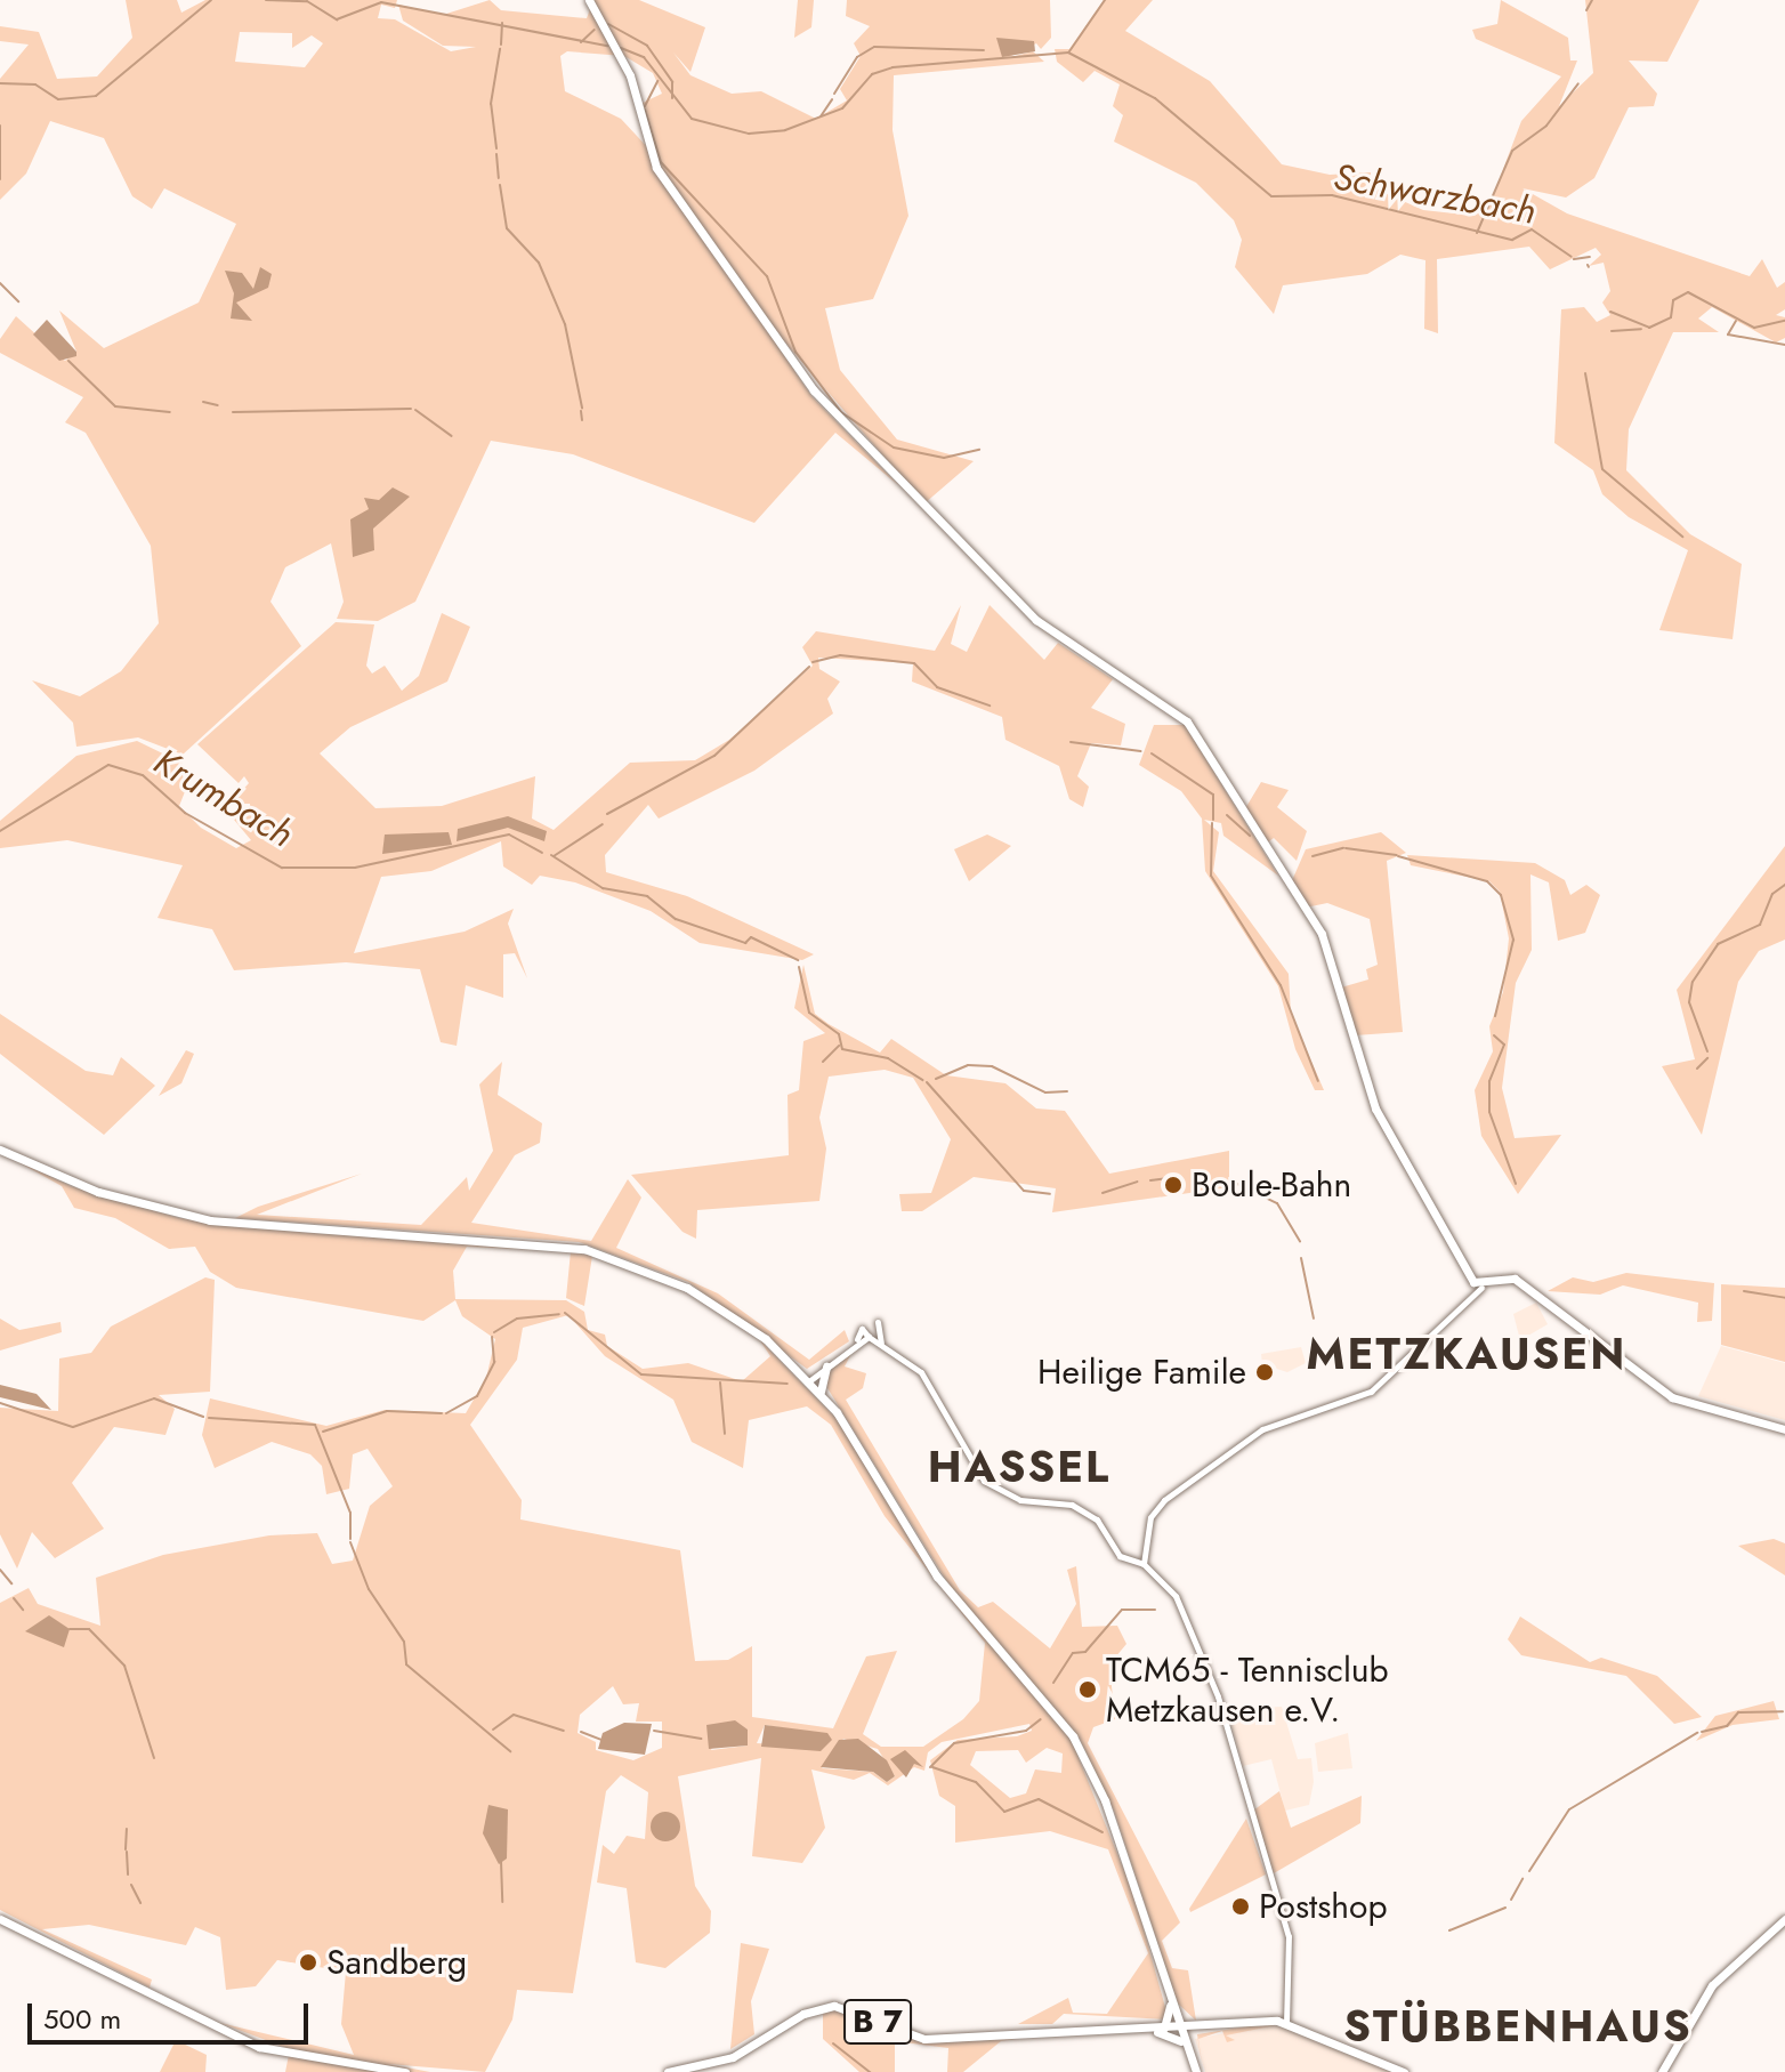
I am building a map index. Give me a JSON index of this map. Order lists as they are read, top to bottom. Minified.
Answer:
{"streets":{"main road":["B 7"]},"districts":["METZKAUSEN","HASSEL","STÜBBENHAUS"],"water":["Schwarzbach","Krumbach"],"places":["Boule-Bahn","Heilige Famile","TCM65 - Tennisclub Metzkausen e.V.","Postshop","Sandberg"],"scale_bar":"500 m"}
